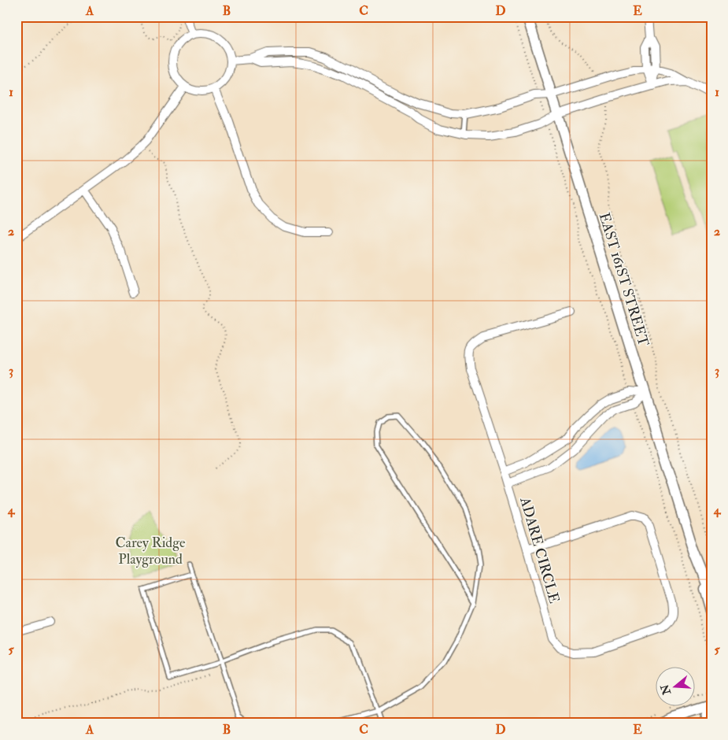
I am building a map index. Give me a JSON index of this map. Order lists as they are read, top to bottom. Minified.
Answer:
{"streets":{"street":["EAST 161ST STREET","ADARE CIRCLE"]},"parks":["Carey Ridge Playground"],"north":"left","grid":{"columns":["A","B","C","D","E"],"rows":["1","2","3","4","5"]}}
